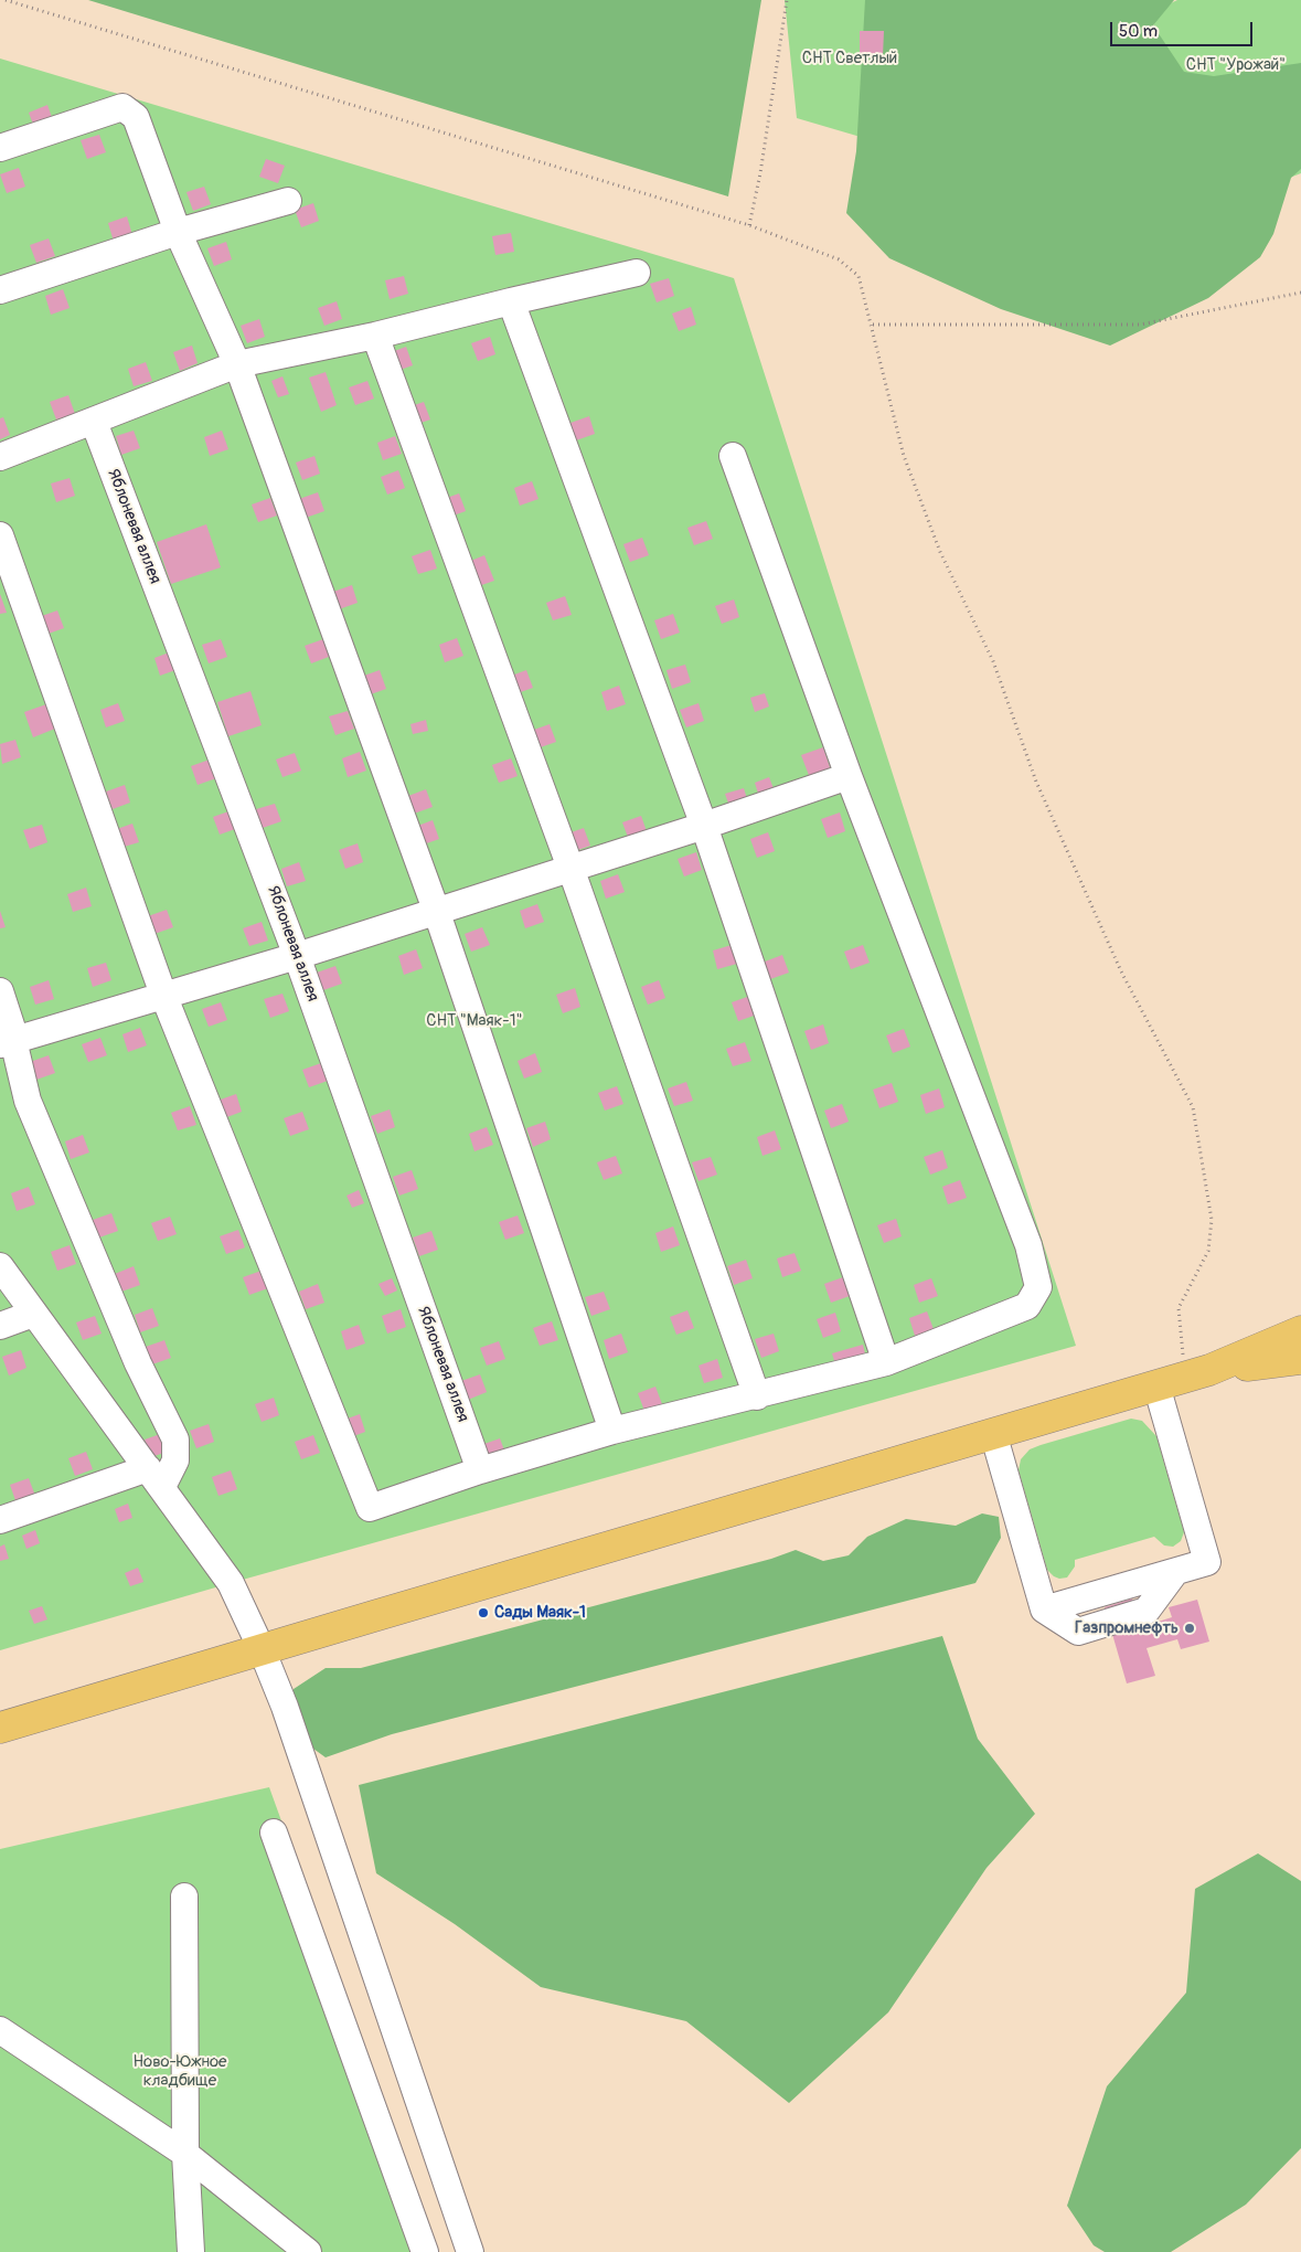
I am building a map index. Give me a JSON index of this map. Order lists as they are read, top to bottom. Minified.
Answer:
{"streets":{"lane":["Яблоневая аллея"]},"parks":["СНТ Светлый","СНТ \"Урожай\"","СНТ \"Маяк-1\"","Ново-Южное кладбище"],"places":["Сады Маяк-1","Газпромнефть"],"scale_bar":"50 m"}
